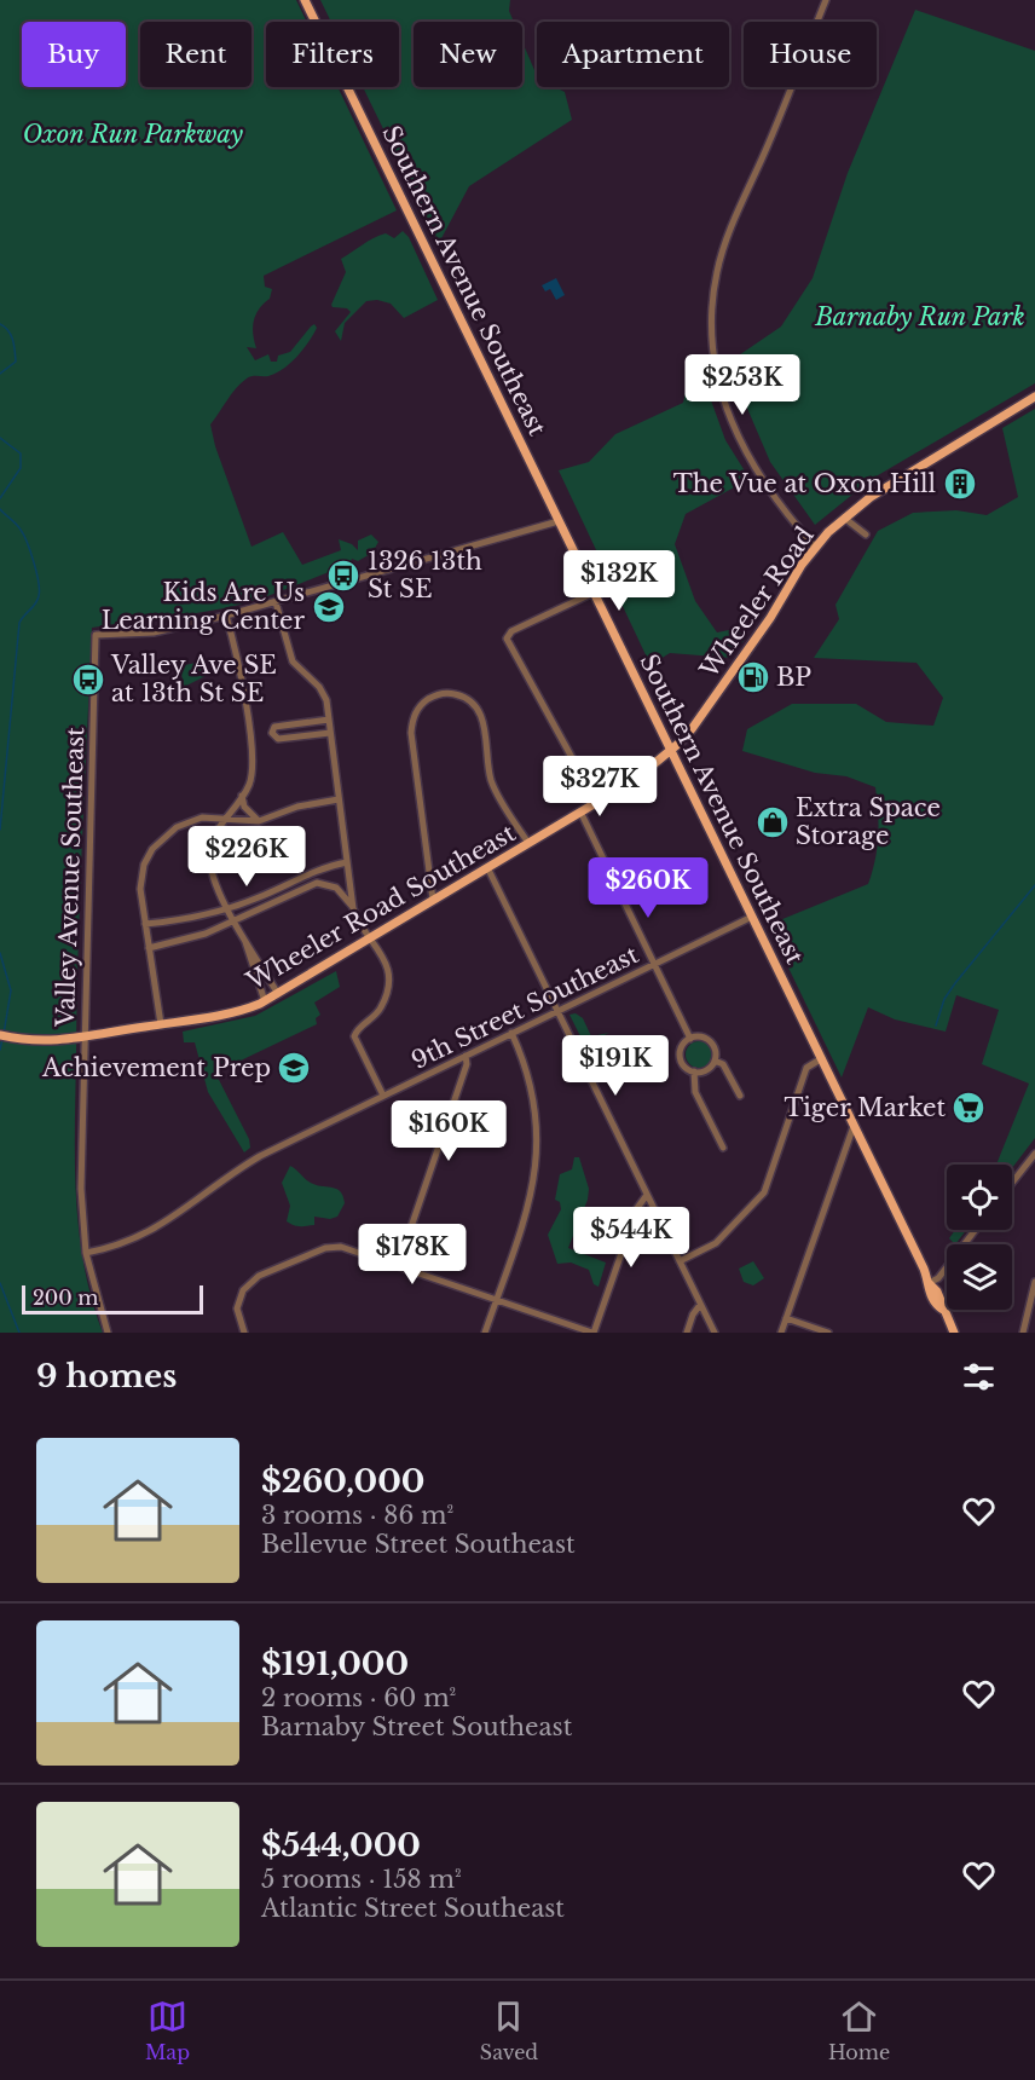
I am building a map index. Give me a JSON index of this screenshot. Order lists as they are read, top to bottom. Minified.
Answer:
{"streets":{"main road":["Southern Avenue Southeast","Wheeler Road","Wheeler Road Southeast"],"street":["Valley Avenue Southeast","9th Street Southeast"]},"crossings":[["Southern Avenue Southeast","Wheeler Road"],["Southern Avenue Southeast","Wheeler Road Southeast"],["Southern Avenue Southeast","9th Street Southeast"],["Wheeler Road","Wheeler Road Southeast"],["Valley Avenue Southeast","Wheeler Road Southeast"],["Valley Avenue Southeast","9th Street Southeast"]],"parks":["Oxon Run Parkway","Barnaby Run Park"],"places":{"building":["The Vue at Oxon Hill"],"bus stop":["1326 13th St SE","Valley Ave SE at 13th St SE"],"school or university":["Kids Are Us Learning Center","Achievement Prep"],"fuel station":["BP"],"shop":["Extra Space Storage"],"supermarket":["Tiger Market"]},"scale_bar":"200 m","page":{"chip":["Buy","Rent","Filters","New","Apartment","House"],"price":["$253K","$132K","$327K","$226K","$260K","$191K","$160K","$544K","$178K"],"scale":"200 m","heading":"9 homes","list":[{"name":"$260,000","note":"3 rooms · 86 m² · Bellevue Street Southeast"},{"name":"$191,000","note":"2 rooms · 60 m² · Barnaby Street Southeast"},{"name":"$544,000","note":"5 rooms · 158 m² · Atlantic Street Southeast"}],"tabs":["Map","Saved","Home"]}}
